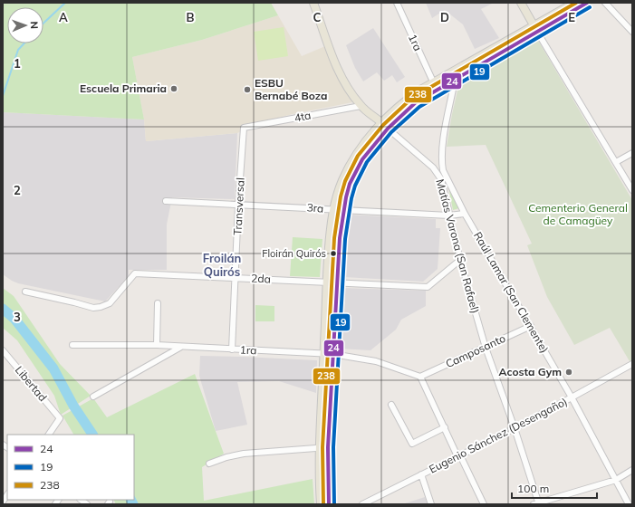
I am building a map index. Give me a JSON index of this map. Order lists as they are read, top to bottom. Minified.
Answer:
{"streets":{"main road":["Matías Varona (San Rafael)"],"street":["1ra","4ta","Transversal","3ra","2da","Raúl Lamar (San Clemente)","Camposanto","Libertad","Eugenio Sánchez (Desengaño)"]},"crossings":[["1ra","Transversal"],["1ra","Camposanto"],["4ta","Transversal"],["4ta","Matías Varona (San Rafael)"],["Transversal","3ra"],["Transversal","2da"],["3ra","Matías Varona (San Rafael)"],["3ra","Raúl Lamar (San Clemente)"],["Matías Varona (San Rafael)","2da"],["Matías Varona (San Rafael)","Raúl Lamar (San Clemente)"],["Matías Varona (San Rafael)","Camposanto"],["Matías Varona (San Rafael)","Eugenio Sánchez (Desengaño)"],["Raúl Lamar (San Clemente)","Camposanto"],["Raúl Lamar (San Clemente)","Eugenio Sánchez (Desengaño)"]],"districts":["Froilán Quirós"],"parks":["Cementerio General de Camagüey"],"places":["Escuela Primaria","ESBU Bernabé Boza","Floirán Quirós","Acosta Gym"],"lines":["transit line 24","transit line 238","transit line 19"],"legend":["24","19","238"],"scale_bar":"100 m","north":"right","grid":{"columns":["A","B","C","D","E"],"rows":["1","2","3"]}}
